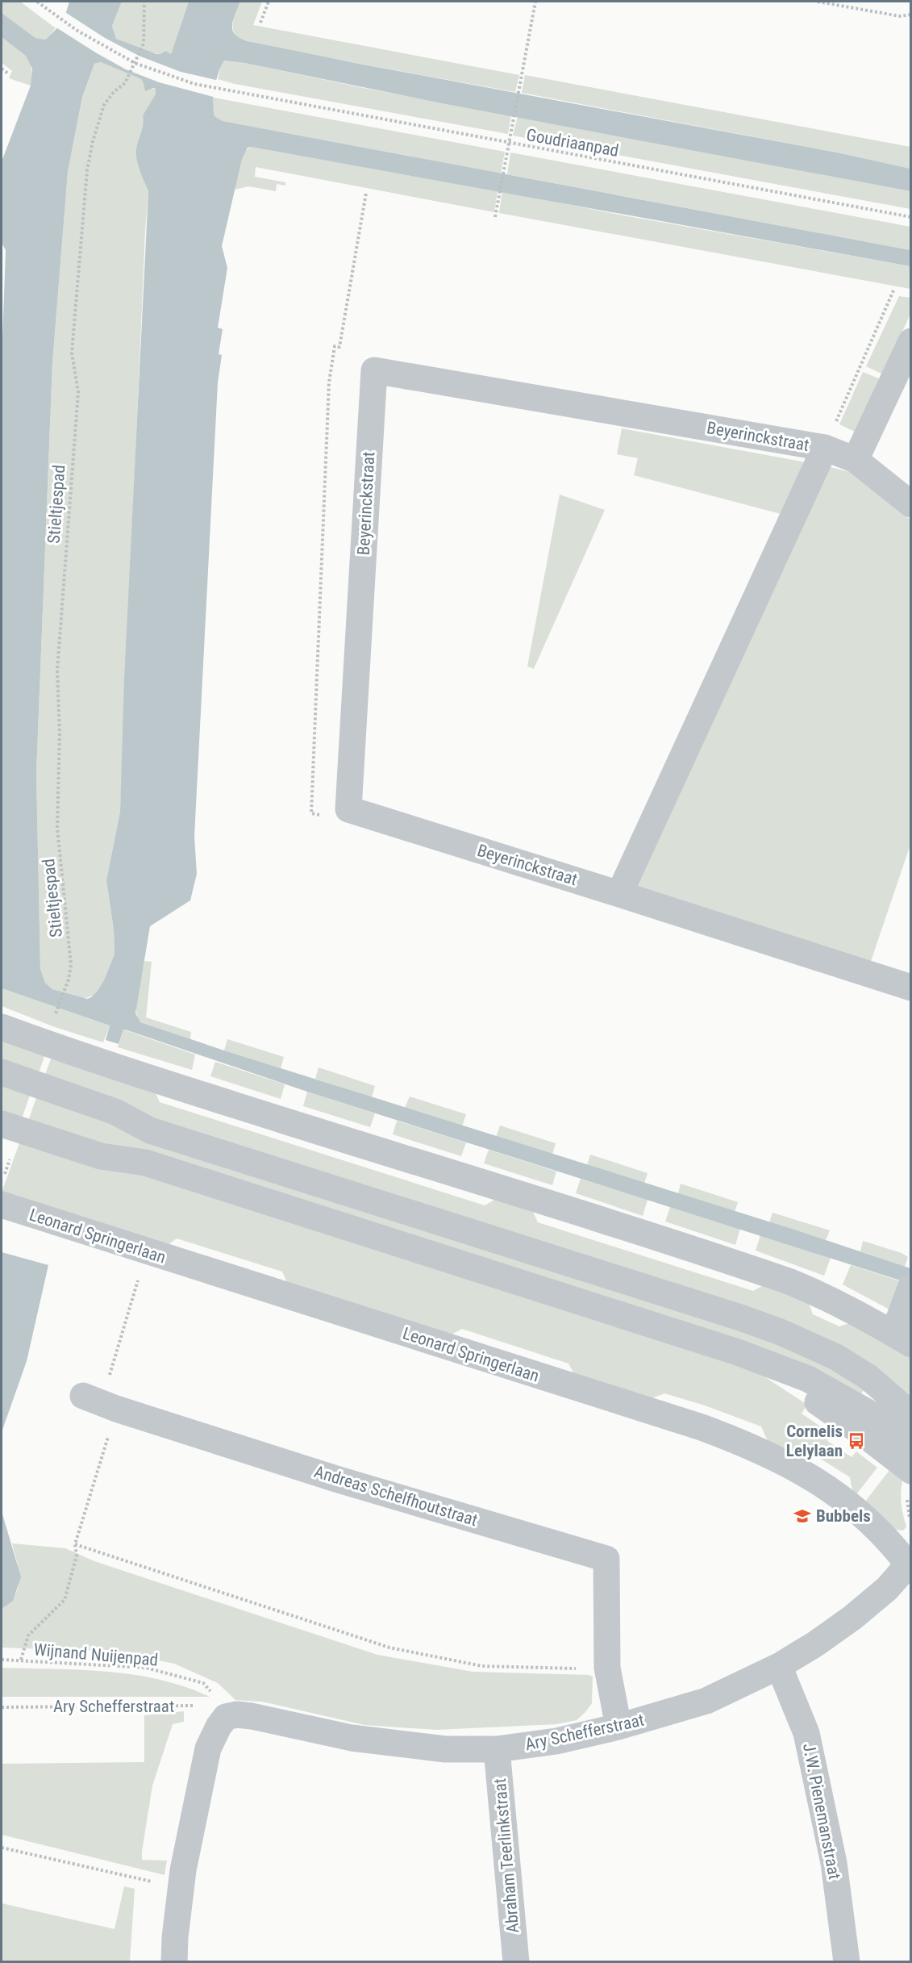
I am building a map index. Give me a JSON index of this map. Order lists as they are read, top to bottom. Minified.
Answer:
{"streets":{"street":["Beyerinckstraat","Leonard Springerlaan","Andreas Schelfhoutstraat","Ary Schefferstraat","J.W. Pienemanstraat","Abraham Teerlinkstraat"],"path":["Goudriaanpad","Stieltjespad","Wijnand Nuijenpad"]},"crossings":[["Goudriaanpad","Stieltjespad"],["Leonard Springerlaan","Ary Schefferstraat"],["Andreas Schelfhoutstraat","Ary Schefferstraat"],["Wijnand Nuijenpad","Ary Schefferstraat"],["Ary Schefferstraat","J.W. Pienemanstraat"],["Ary Schefferstraat","Abraham Teerlinkstraat"]],"places":{"bus stop":["Cornelis Lelylaan"],"school or university":["Bubbels"]}}
